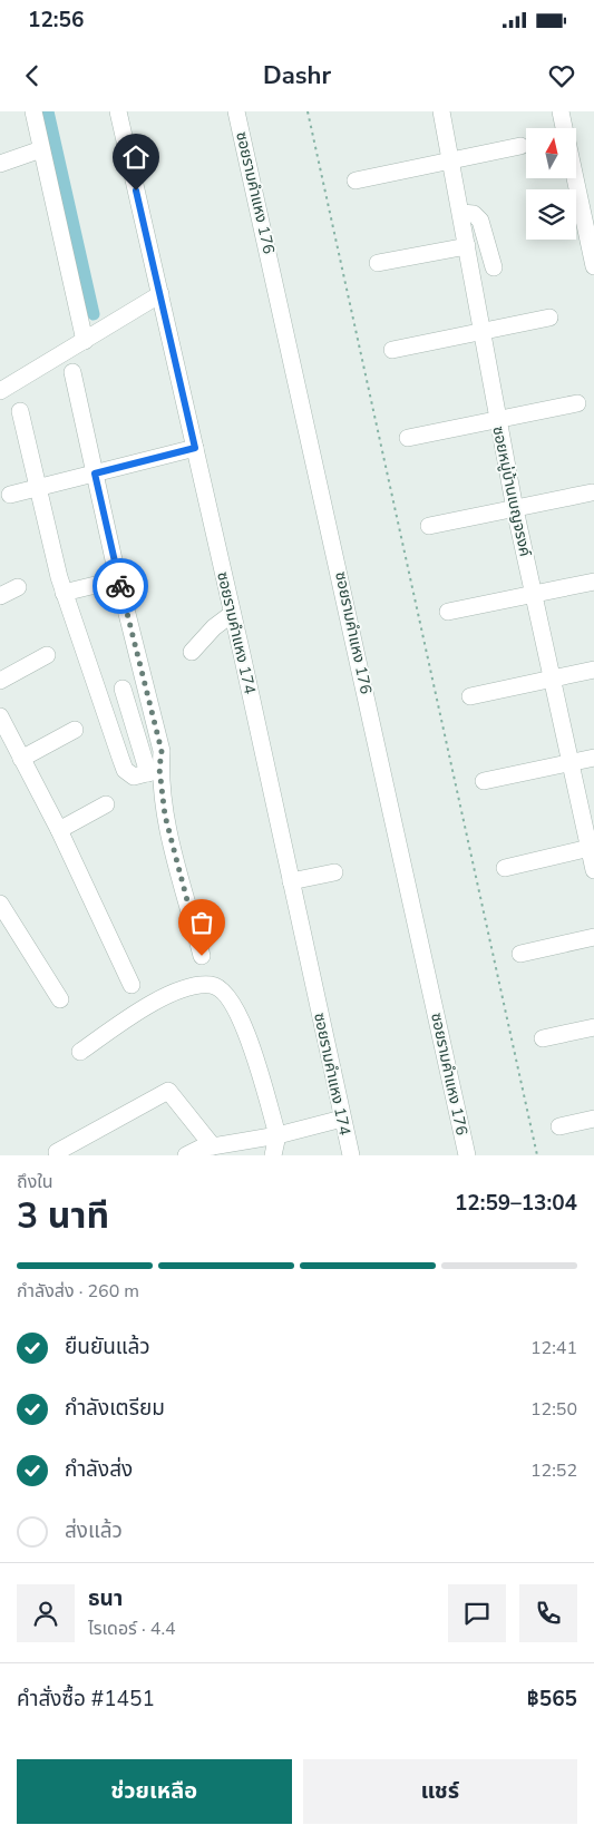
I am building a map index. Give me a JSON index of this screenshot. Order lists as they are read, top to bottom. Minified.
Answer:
{"streets":{"street":["ซอยรามคำแหง 176","ซอยหมู่บ้านเบญจรงค์","ซอยรามคำแหง 174"]},"north":"top","page":{"status":"12:56","header":"Dashr","heading":["3 นาที","ถึงใน","12:59–13:04"],"panel":["ธนา","ไรเดอร์ · 4.4","คำสั่งซื้อ #1451","฿565"],"bar":"กำลังส่ง · 260 m","list":[["ยืนยันแล้ว","12:41"],["กำลังเตรียม","12:50"],["กำลังส่ง","12:52"],"ส่งแล้ว"],"buttons":["ช่วยเหลือ","แชร์"]}}
